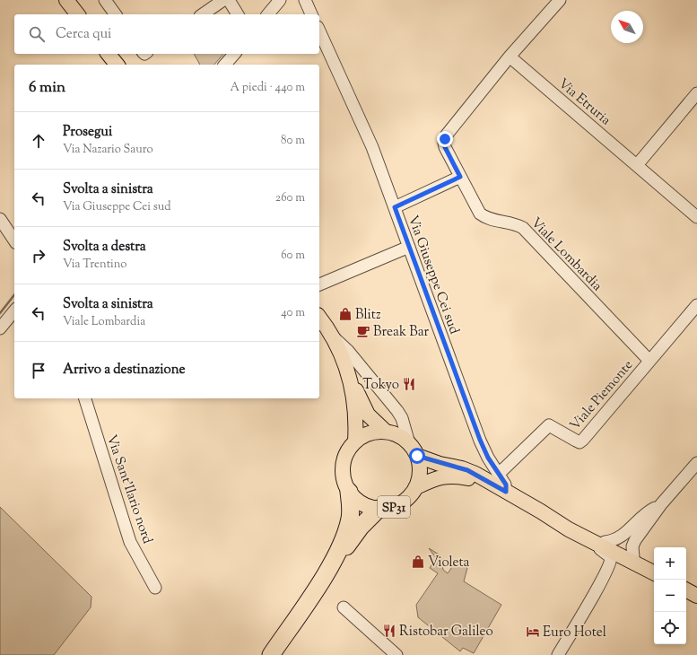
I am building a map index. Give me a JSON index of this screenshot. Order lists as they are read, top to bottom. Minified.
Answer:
{"streets":{"main road":["SP31"],"street":["Via Etruria","Viale Lombardia","Via Giuseppe Cei sud","Viale Piemonte","Via Sant'Ilario nord"]},"crossings":[["Via Etruria","Viale Lombardia"],["Viale Lombardia","Viale Piemonte"],["Via Giuseppe Cei sud","Viale Piemonte"]],"places":{"shop":["Blitz","Violeta"],"cafe":["Break Bar"],"restaurant":["Tokyo","Ristobar Galileo"],"hotel":["Euro Hotel"]},"north":"top left","page":{"search":"Cerca qui","heading":["6 min","A piedi · 440 m"],"list":[["Prosegui","Via Nazario Sauro","80 m"],["Svolta a sinistra","Via Giuseppe Cei sud","260 m"],["Svolta a destra","Via Trentino","60 m"],["Svolta a sinistra","Viale Lombardia","40 m"],"Arrivo a destinazione"],"map_buttons":["+","−"]}}
